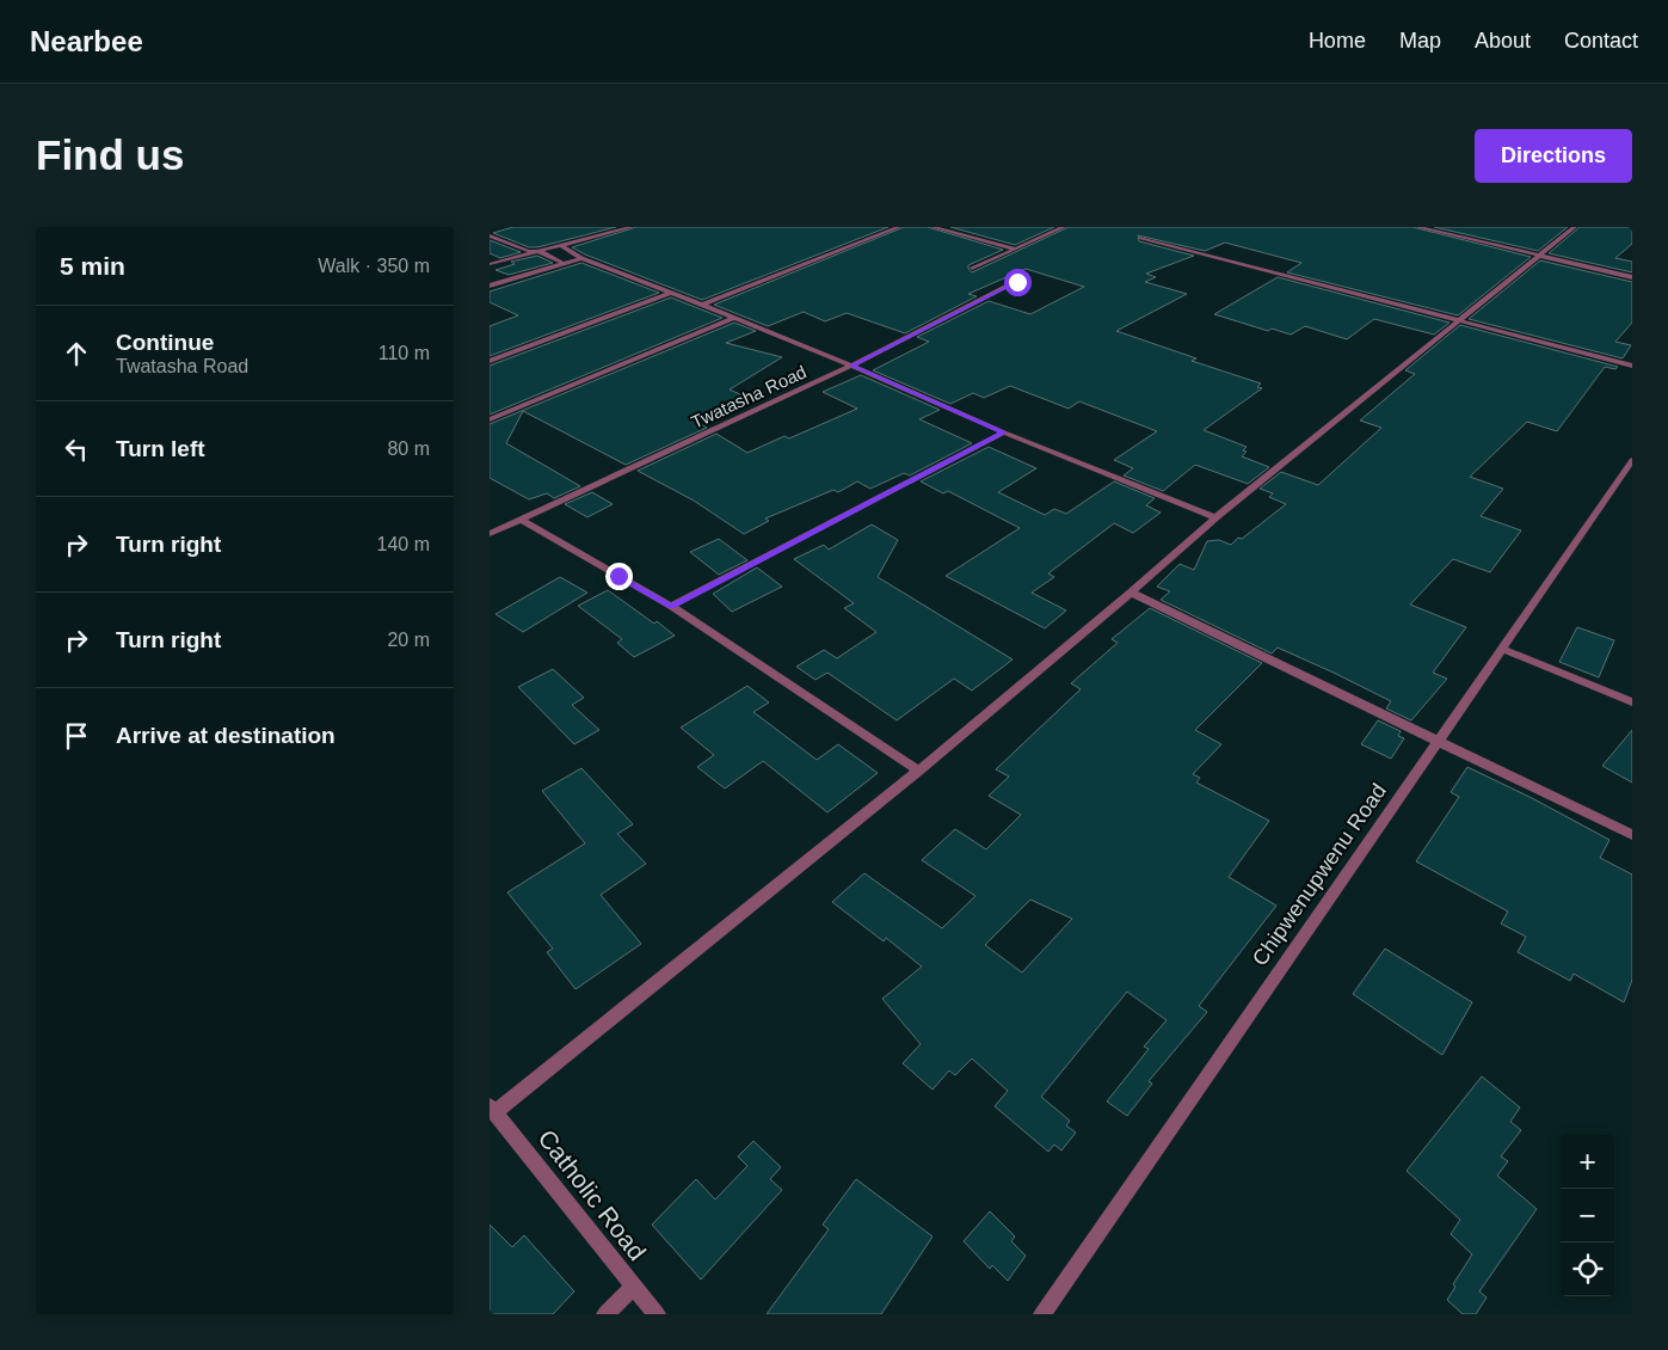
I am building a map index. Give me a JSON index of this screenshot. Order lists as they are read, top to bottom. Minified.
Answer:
{"streets":{"street":["Twatasha Road","Chipwenupwenu Road","Catholic Road"]},"page":{"header":"Nearbee","nav":["Home","Map","About","Contact"],"buttons":"Directions","title":"Find us","heading":["5 min","Walk · 350 m"],"list":[["Continue","Twatasha Road","110 m"],["Turn left","80 m"],["Turn right","140 m"],["Turn right","20 m"],"Arrive at destination"],"map_buttons":["+","−"]}}
